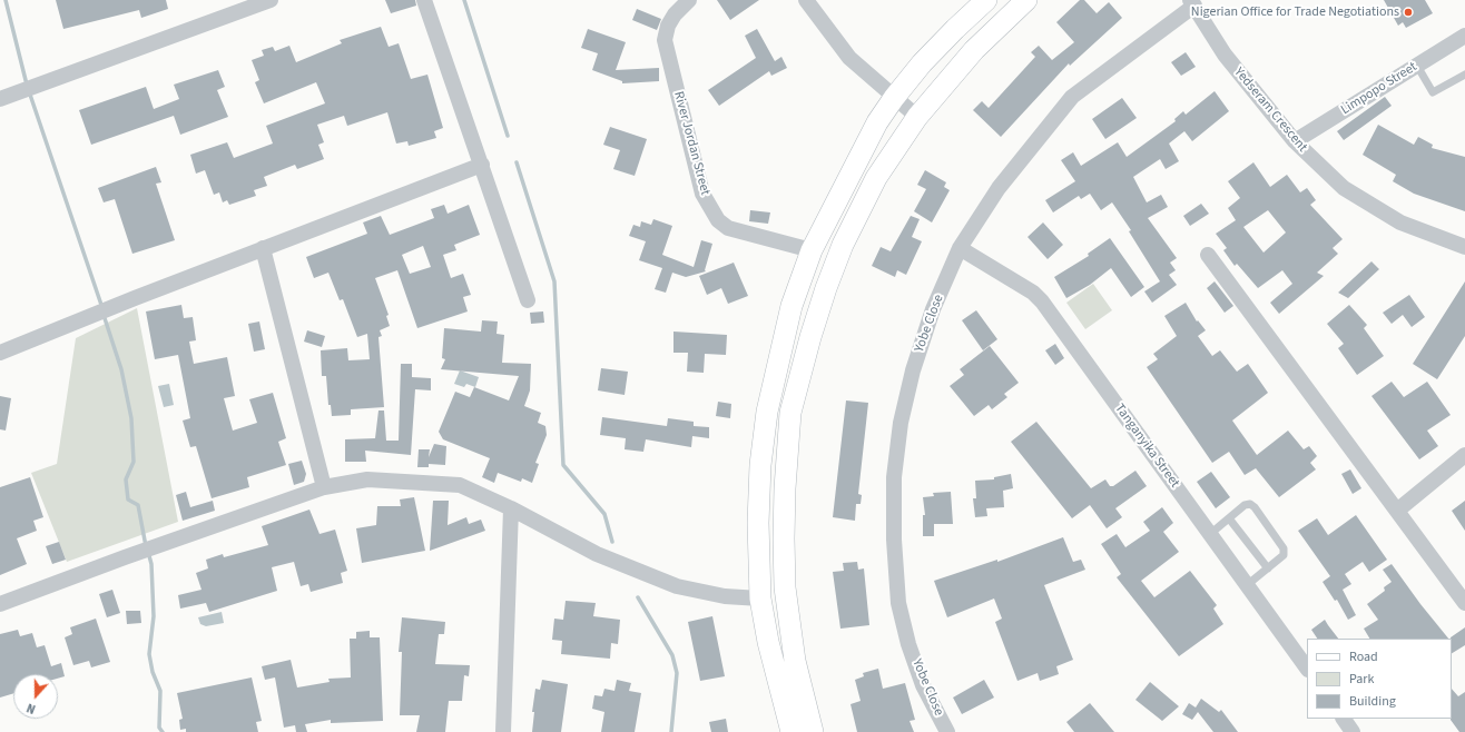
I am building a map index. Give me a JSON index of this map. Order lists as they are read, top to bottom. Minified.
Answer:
{"streets":{"street":["Limpopo Street","Yedseram Crescent","River Jordan Street","Yobe Close","Tanganyika Street"]},"crossings":[["Limpopo Street","Yedseram Crescent"],["Yedseram Crescent","Yobe Close"],["Yobe Close","Tanganyika Street"]],"places":["Nigerian Office for Trade Negotiations"],"legend":["Road","Park","Building"],"north":"bottom"}
